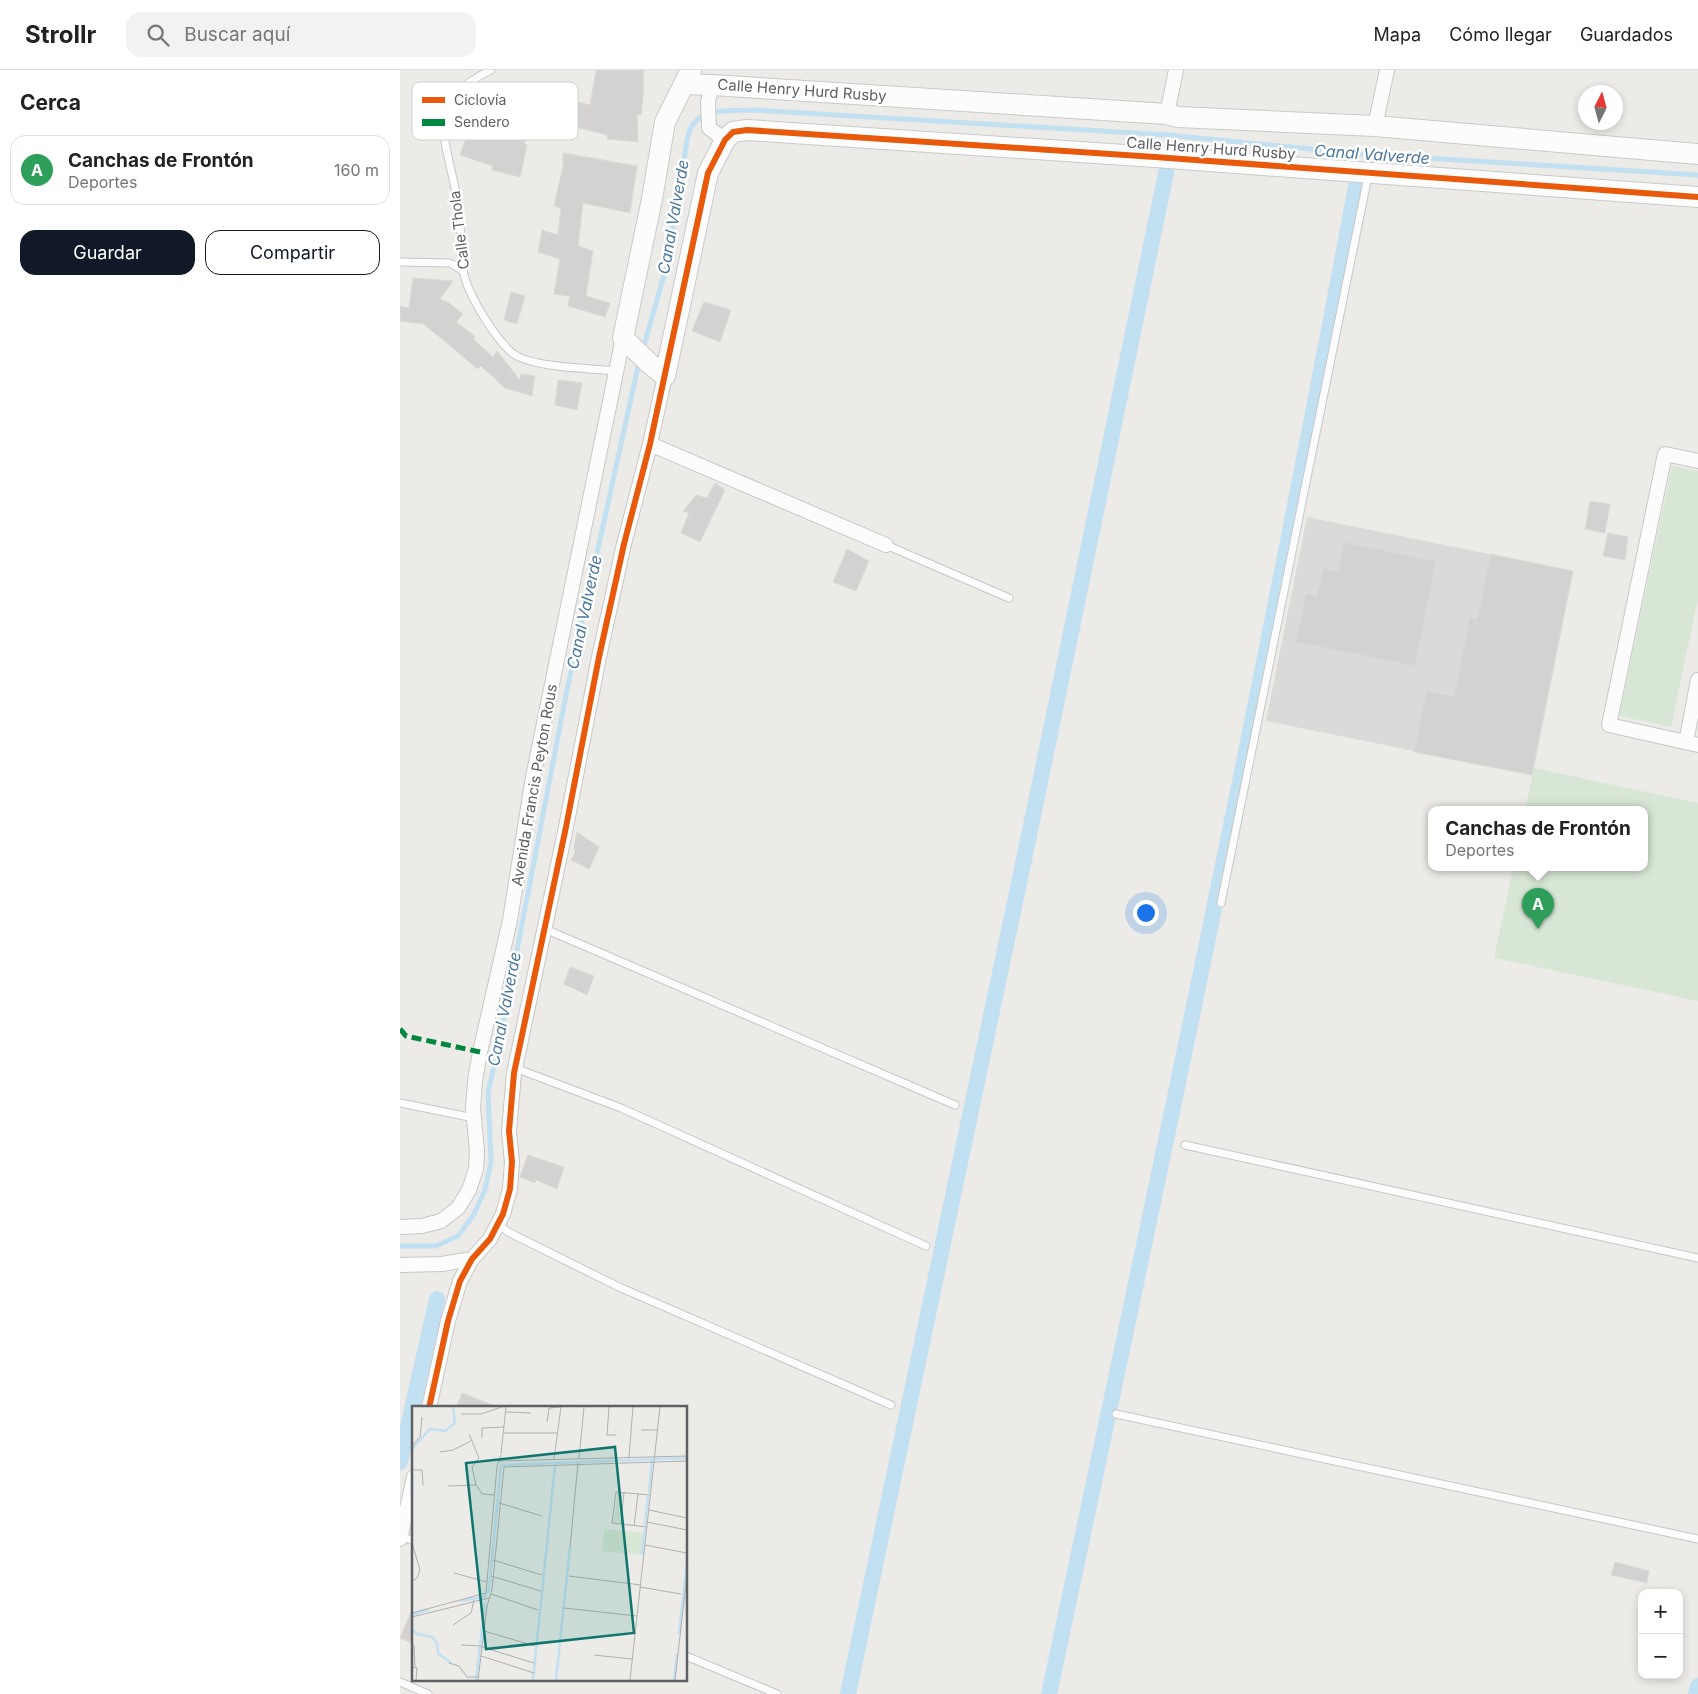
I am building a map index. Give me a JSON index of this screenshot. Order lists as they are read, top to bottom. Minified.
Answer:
{"streets":{"street":["Calle Henry Hurd Rusby","Avenida Francis Peyton Rous"],"lane":["Calle Thola"]},"crossings":[["Calle Thola","Avenida Francis Peyton Rous"]],"water":["Canal Valverde"],"legend":["Ciclovía","Sendero"],"north":"top","page":{"header":"Strollr","search":"Buscar aquí","nav":["Mapa","Cómo llegar","Guardados"],"heading":"Cerca","list":[{"mark":"A","name":"Canchas de Frontón","note":"Deportes","value":"160 m"}],"buttons":["Guardar","Compartir"],"popup":["Canchas de Frontón","Deportes"],"pins":"A","map_buttons":["+","−"]}}
